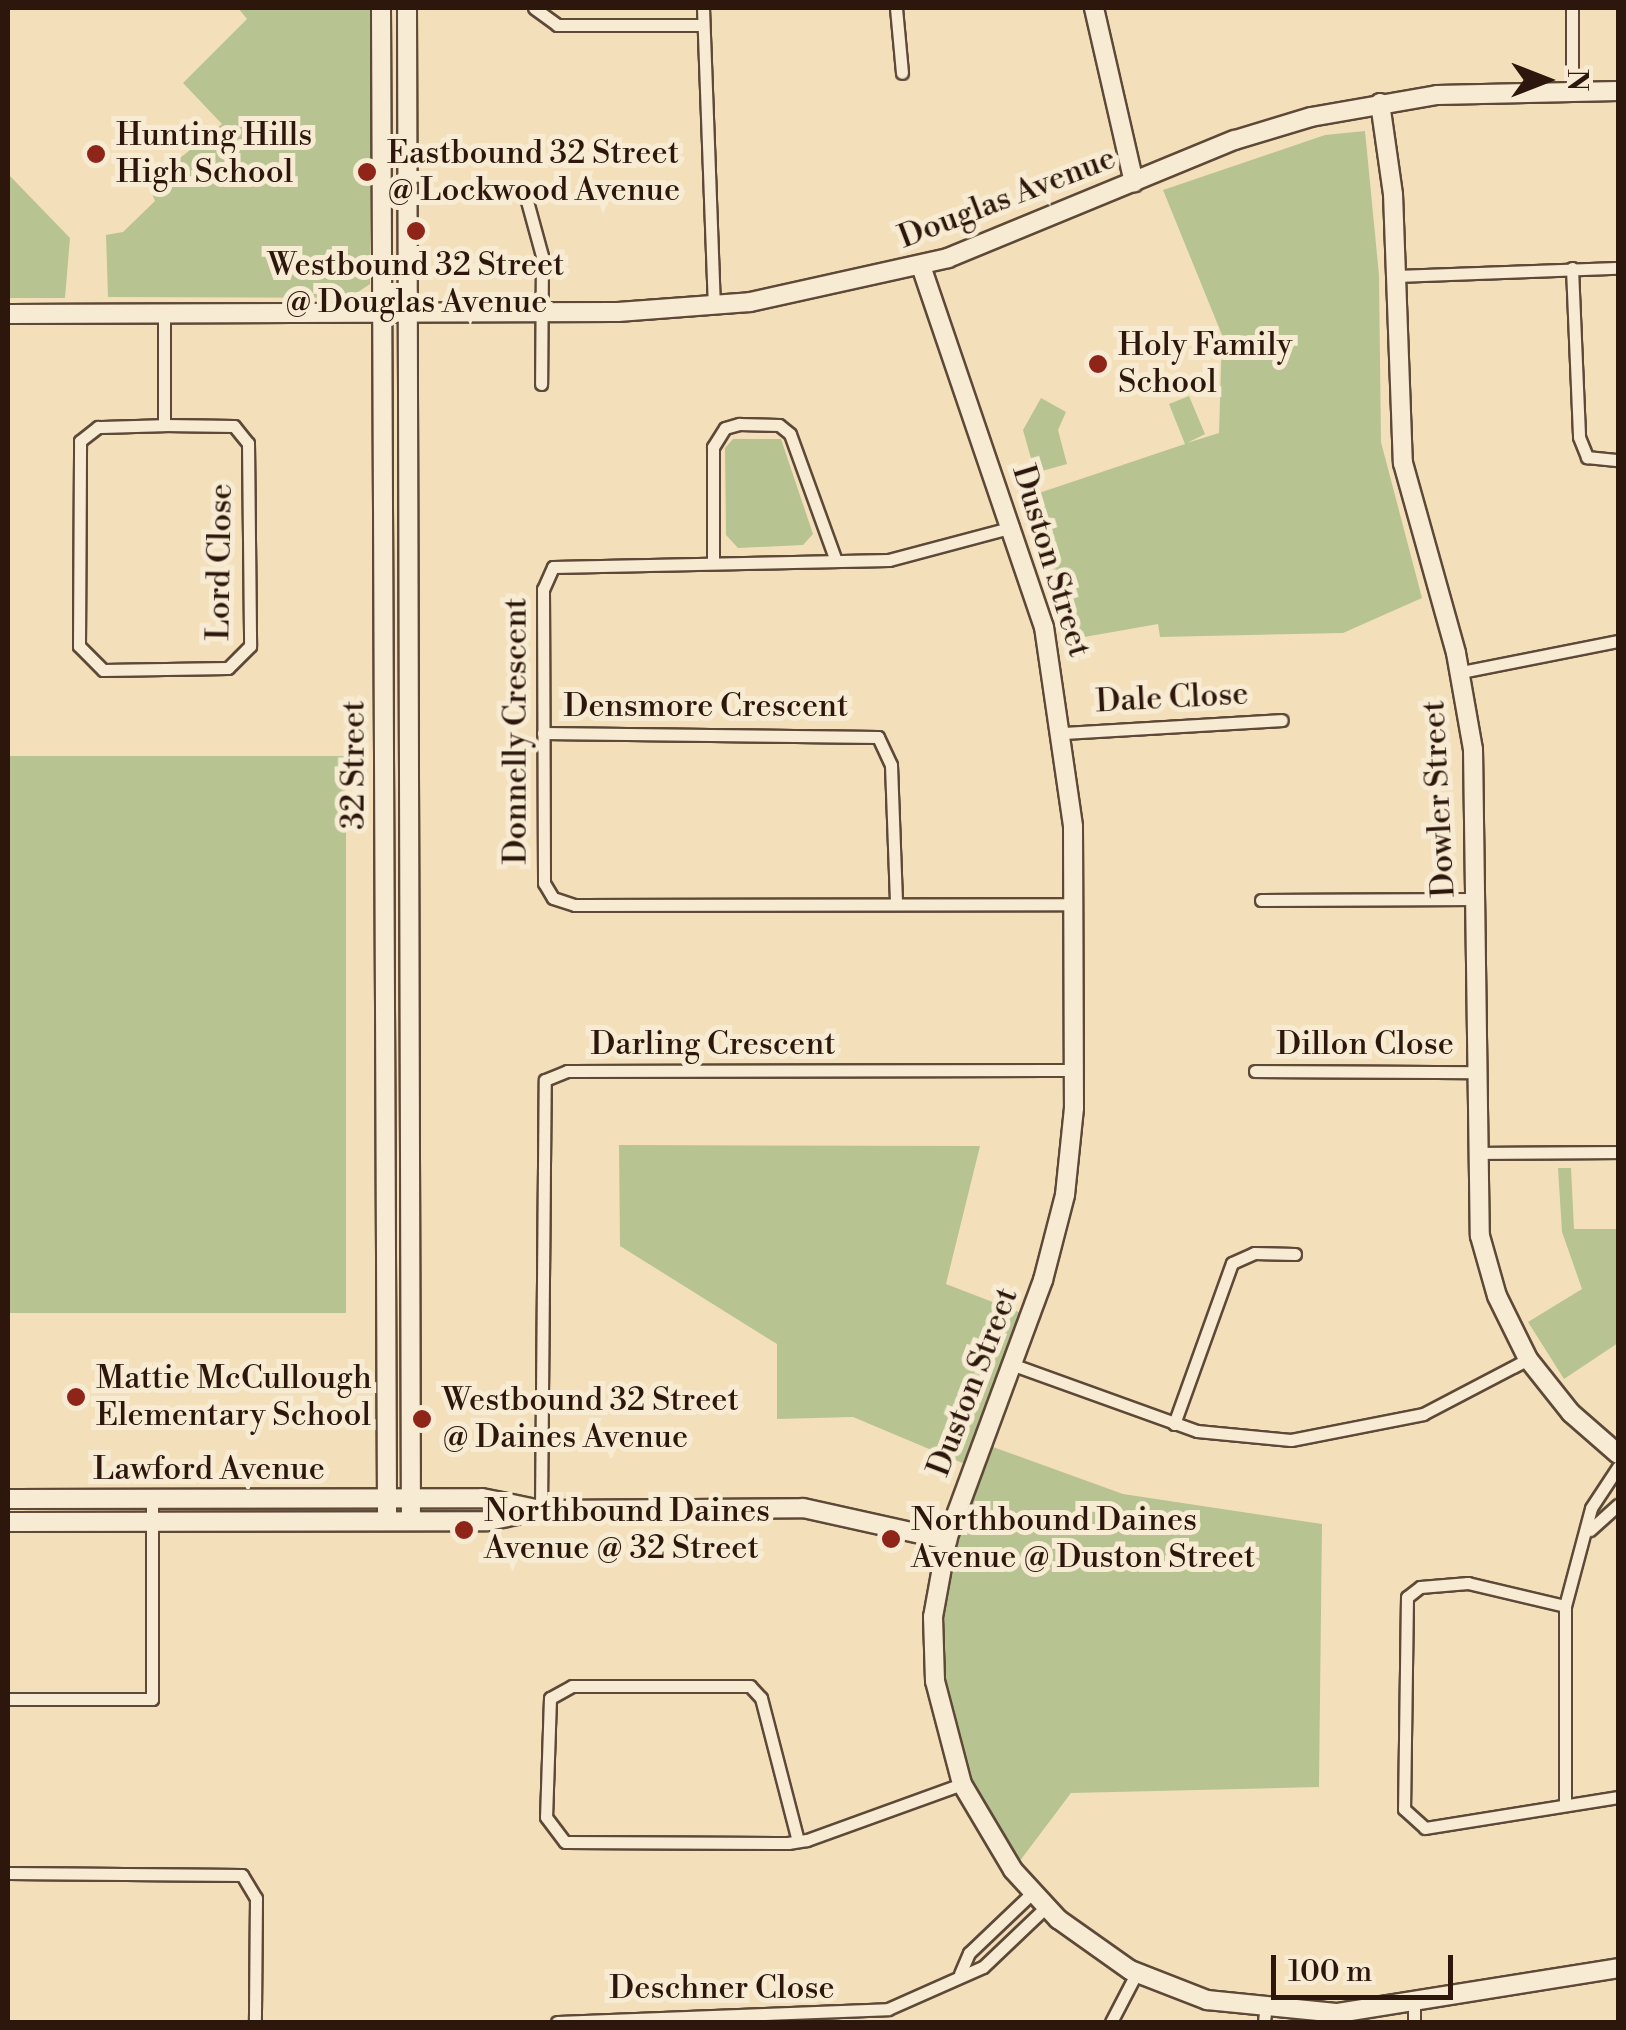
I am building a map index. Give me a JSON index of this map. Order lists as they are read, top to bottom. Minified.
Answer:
{"streets":{"street":["Douglas Avenue","Duston Street","Lord Close","Dale Close","Densmore Crescent","Donnelly Crescent","32 Street","Dowler Street","Darling Crescent","Dillon Close","Lawford Avenue","Deschner Close"]},"crossings":[["Douglas Avenue","Duston Street"],["Douglas Avenue","32 Street"],["Douglas Avenue","Dowler Street"],["Duston Street","Dale Close"],["Duston Street","Donnelly Crescent"],["Duston Street","Darling Crescent"],["Duston Street","Deschner Close"],["Densmore Crescent","Donnelly Crescent"],["32 Street","Lawford Avenue"],["Dowler Street","Dillon Close"],["Darling Crescent","Lawford Avenue"]],"places":["Hunting Hills High School","Eastbound 32 Street @ Lockwood Avenue","Westbound 32 Street @ Douglas Avenue","Holy Family School","Mattie McCullough Elementary School","Westbound 32 Street @ Daines Avenue","Northbound Daines Avenue @ 32 Street","Northbound Daines Avenue @ Duston Street"],"scale_bar":"100 m","north":"right"}
